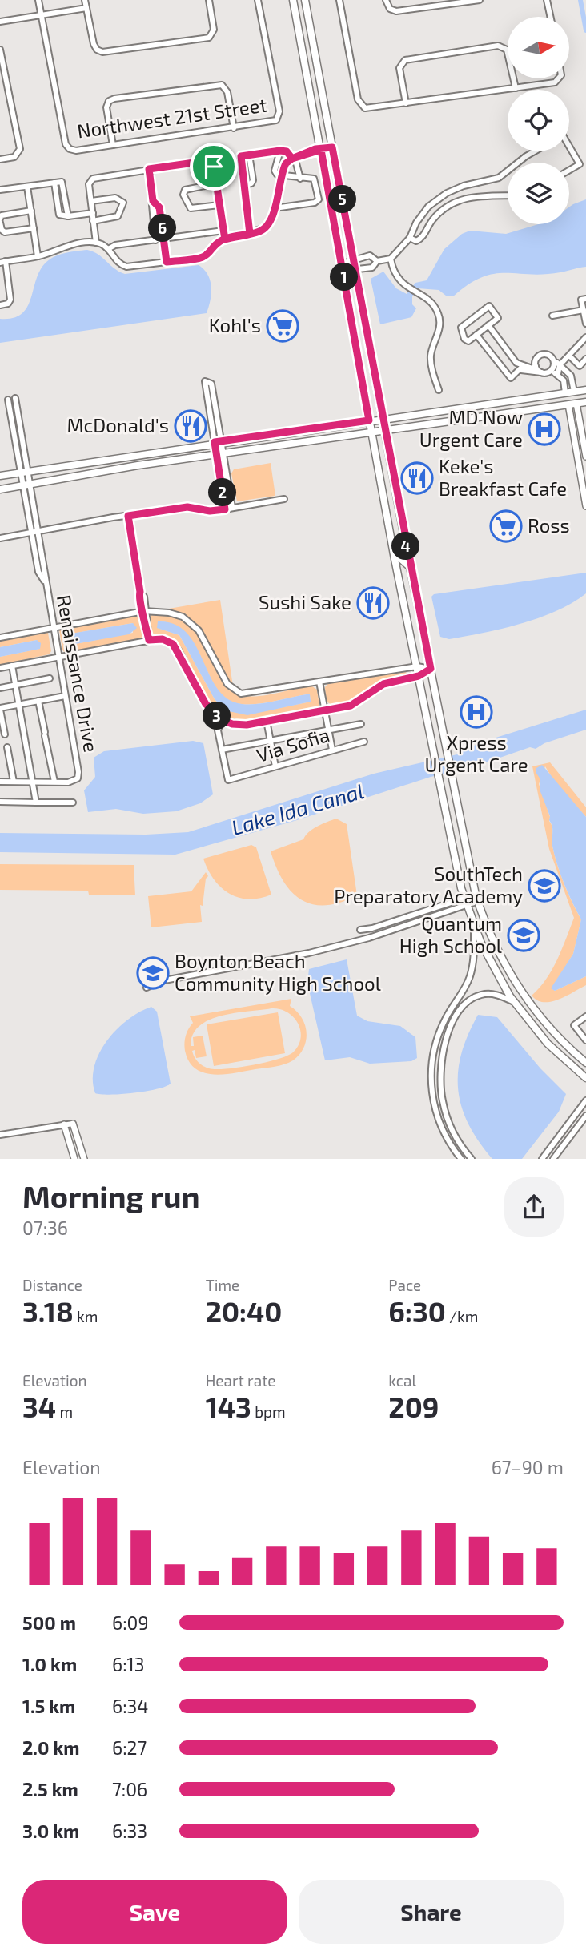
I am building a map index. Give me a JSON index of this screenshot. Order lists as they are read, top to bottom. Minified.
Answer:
{"streets":{"street":["Northwest 21st Street","Renaissance Drive","Via Sofia"]},"water":["Lake Ida Canal"],"places":{"supermarket":["Kohl's","Ross"],"restaurant":["McDonald's","Keke's Breakfast Cafe","Sushi Sake"],"hospital":["MD Now Urgent Care","Xpress Urgent Care"],"school or university":["SouthTech Preparatory Academy","Quantum High School","Boynton Beach Community High School"]},"north":"right","page":{"pins":["5","6","1","2","4","3"],"heading":["Morning run","07:36"],"stats":[["Distance","3.18 km"],["Time","20:40"],["Pace","6:30 /km"],["Elevation","34 m"],["Heart rate","143 bpm"],["kcal","209"]],"chart":["Elevation","67–90 m"],"list":[{"name":"500 m","note":"6:09"},{"name":"1.0 km","note":"6:13"},{"name":"1.5 km","note":"6:34"},{"name":"2.0 km","note":"6:27"},{"name":"2.5 km","note":"7:06"},{"name":"3.0 km","note":"6:33"}],"buttons":["Save","Share"]}}
